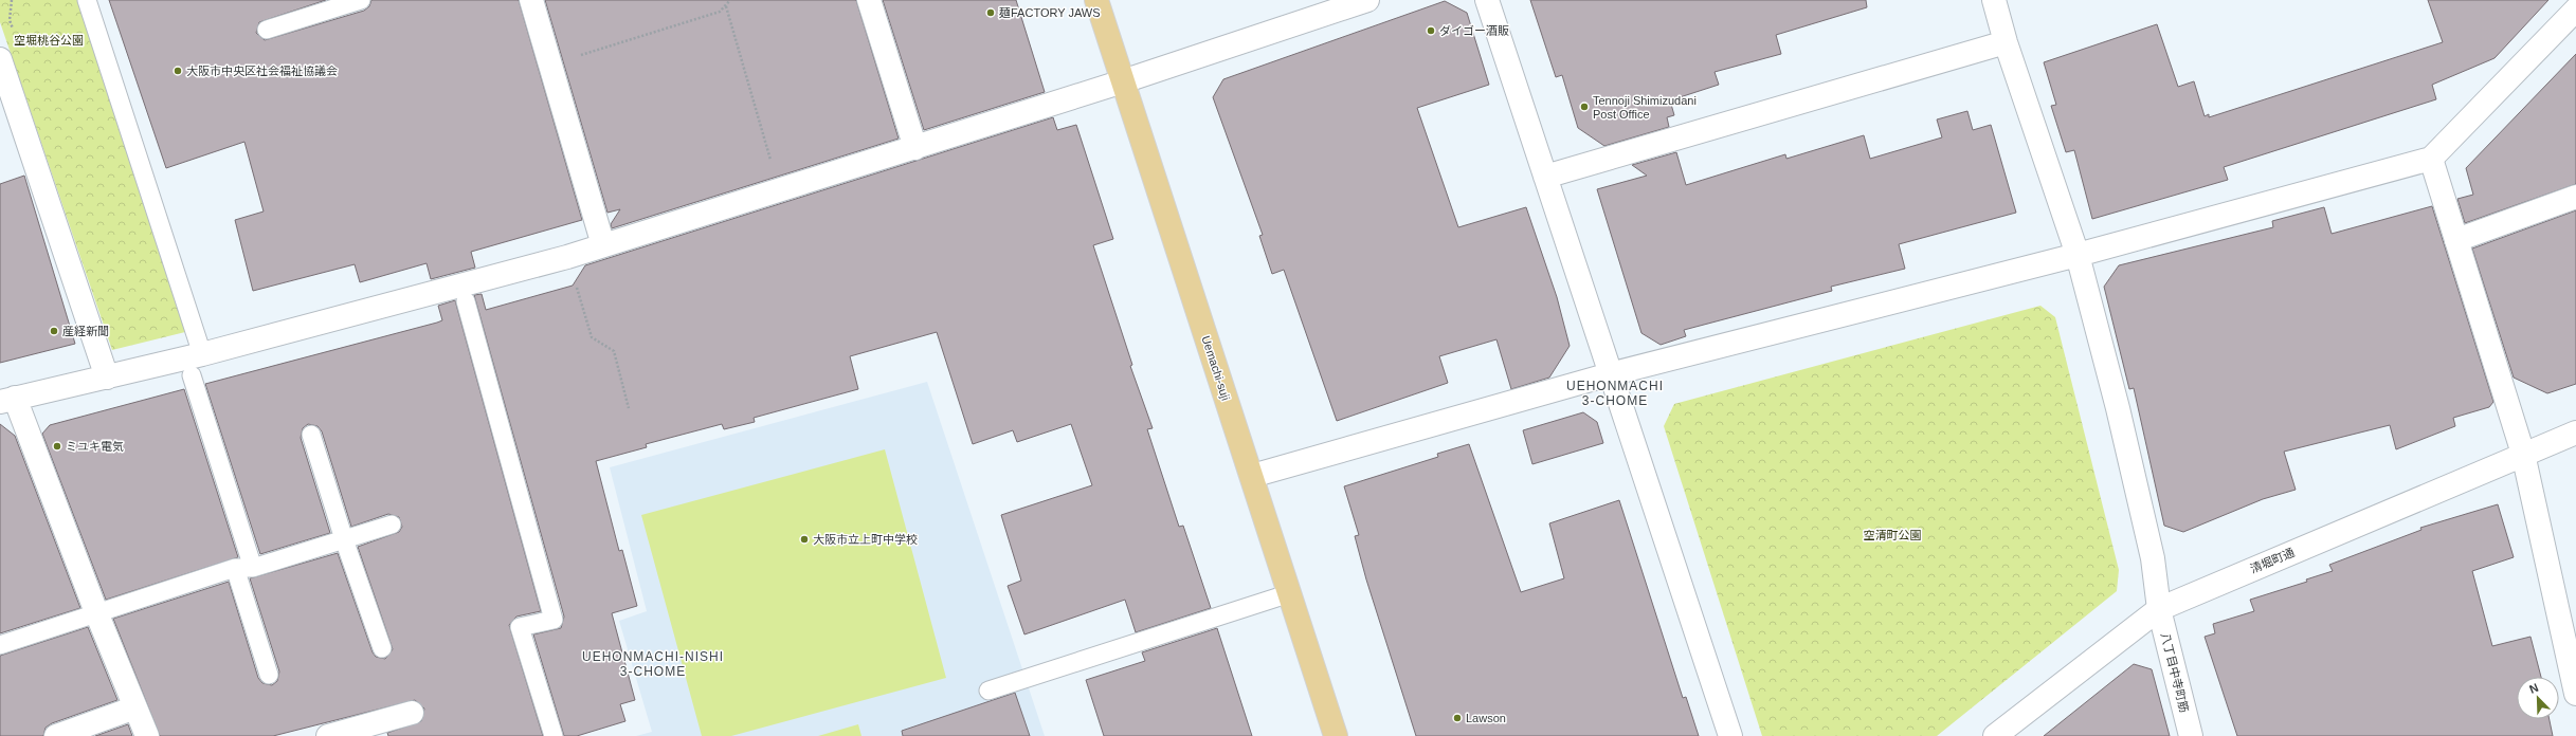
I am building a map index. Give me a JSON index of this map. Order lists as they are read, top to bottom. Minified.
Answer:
{"streets":{"main road":["Uemachi-suji"],"street":["清堀町通","八丁目中寺町筋"]},"crossings":[["清堀町通","八丁目中寺町筋"]],"districts":["UEHONMACHI 3-CHOME","UEHONMACHI-NISHI 3-CHOME"],"parks":["空堀桃谷公園","空清町公園"],"places":["麺FACTORY JAWS","ダイゴー酒販","大阪市中央区社会福祉協議会","Tennoji Shimizudani Post Office","産経新聞","ミユキ電気","大阪市立上町中学校","Lawson"],"north":"top left"}
